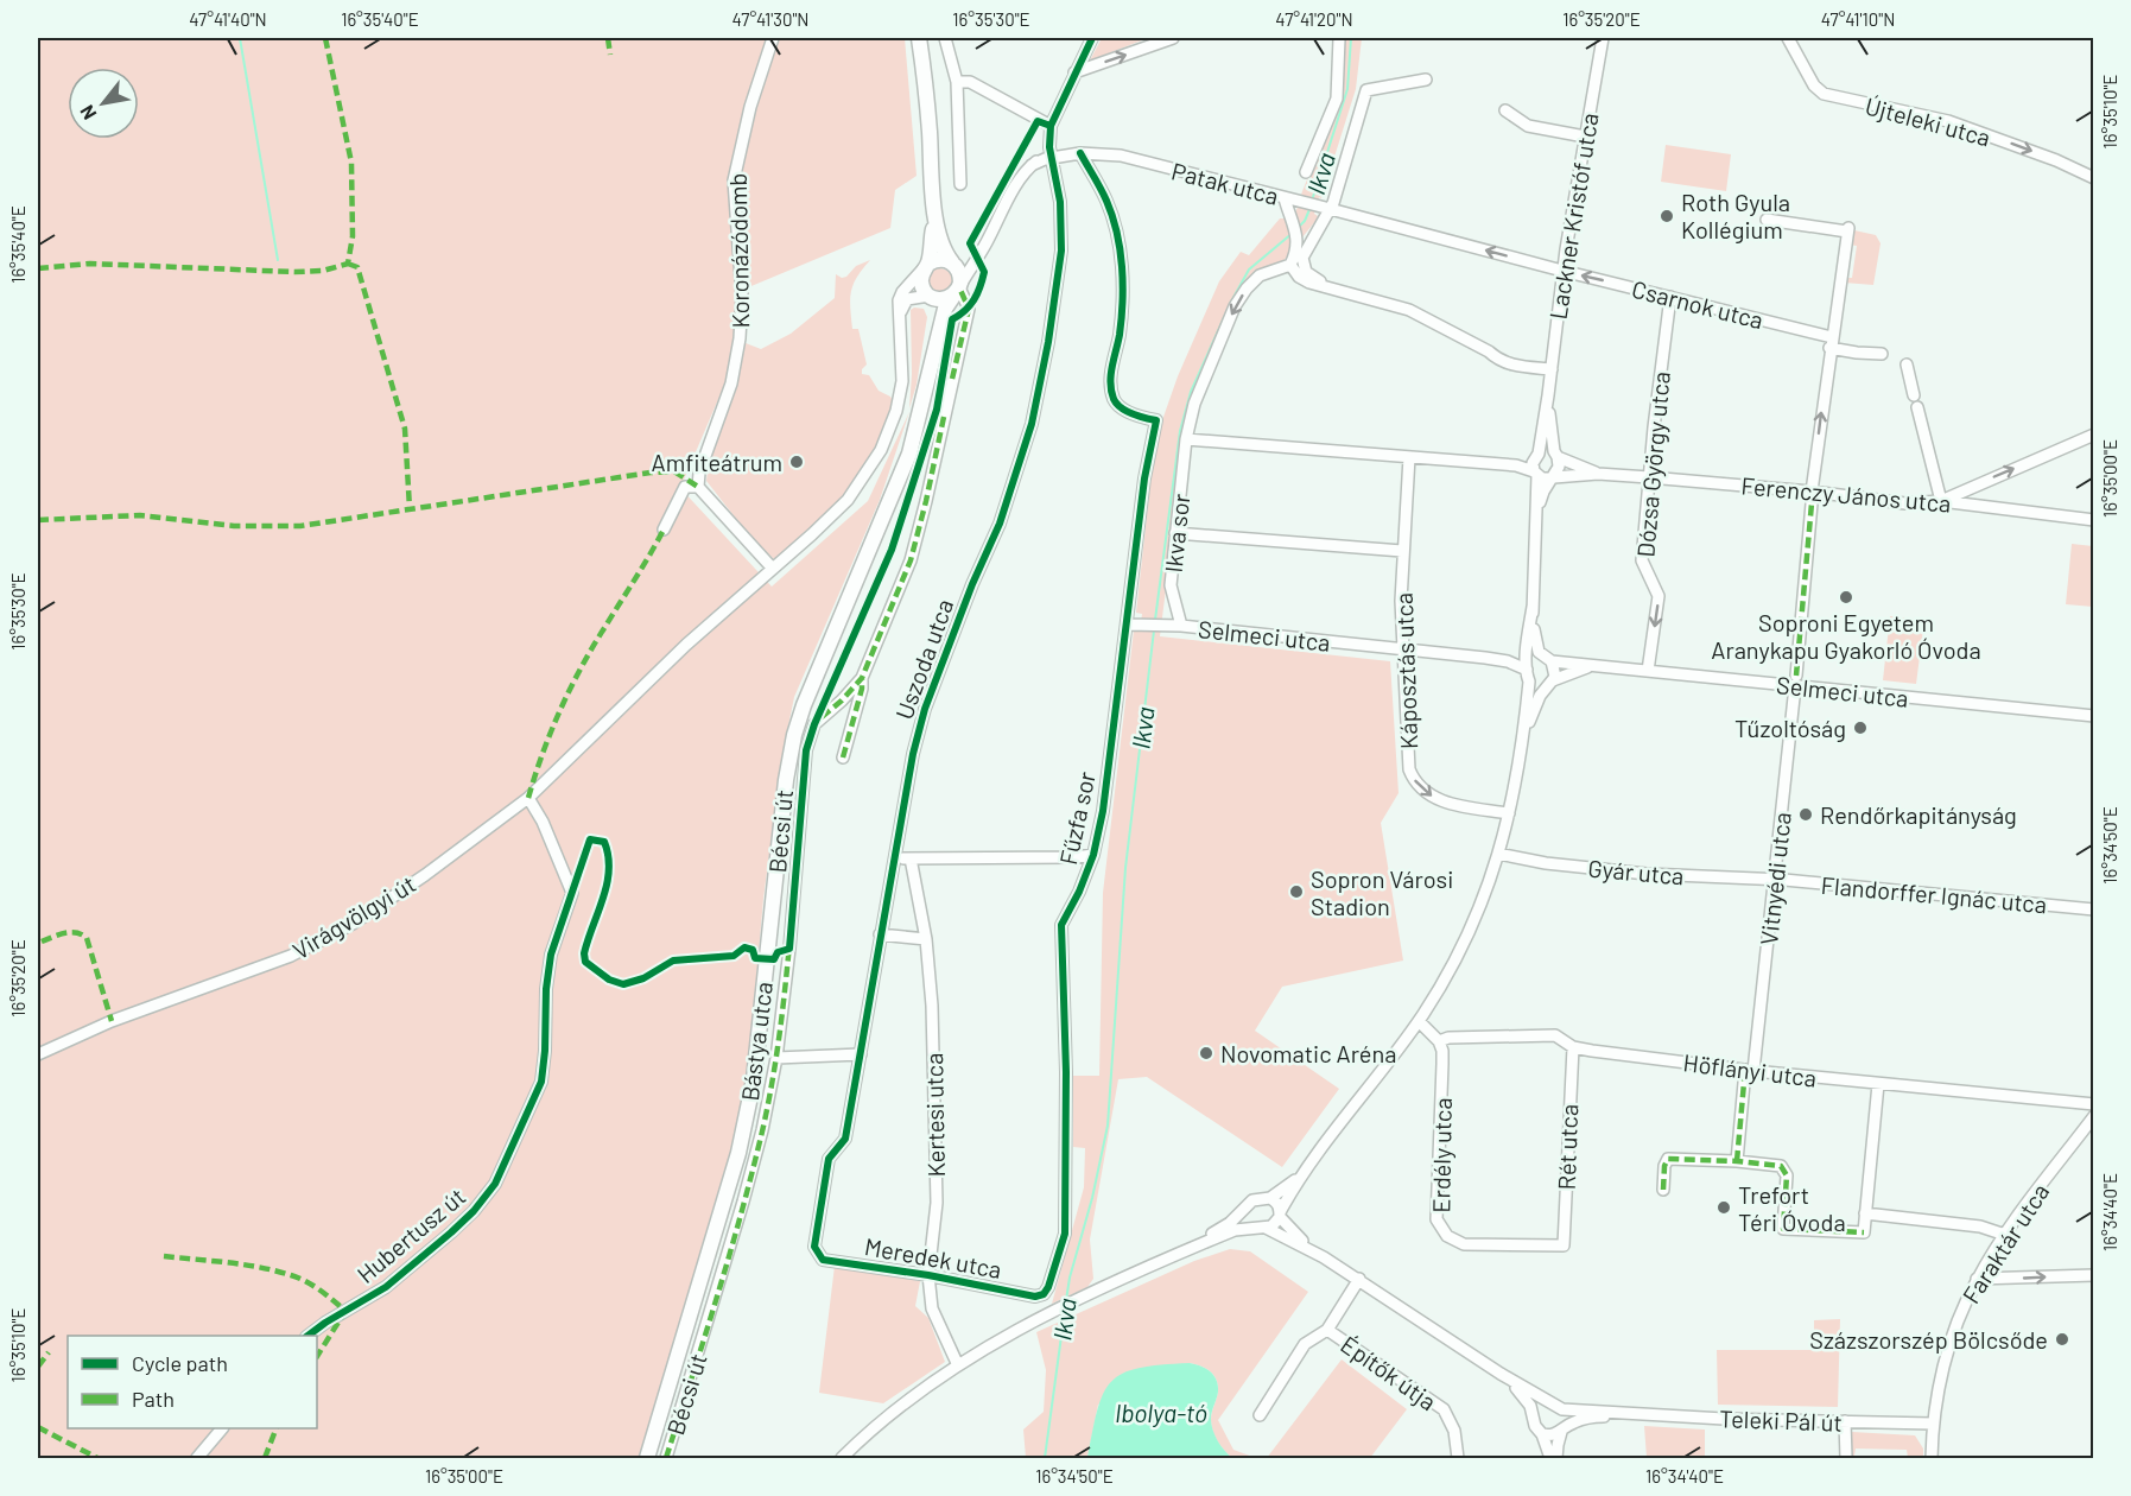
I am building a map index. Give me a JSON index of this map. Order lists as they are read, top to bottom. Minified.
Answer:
{"streets":{"main road":["Bástya utca"],"street":["Újteleki utca","Patak utca","Lackner Kristóf utca","Koronázódomb","Csarnok utca","Dózsa György utca","Ferenczy János utca","Ikva sor","Selmeci utca","Uszoda utca","Káposztás utca","Fűzfa sor","Bécsi út","Gyár utca","Vitnyédi utca","Flandorffer Ignác utca","Virágvölgyi út","Höflányi utca","Kertesi utca","Rét utca","Erdély utca","Hubertusz út","Faraktár utca","Meredek utca","Építők útja","Teleki Pál út"]},"crossings":[["Patak utca","Lackner Kristóf utca"],["Patak utca","Csarnok utca"],["Patak utca","Uszoda utca"],["Patak utca","Fűzfa sor"],["Lackner Kristóf utca","Csarnok utca"],["Lackner Kristóf utca","Ferenczy János utca"],["Lackner Kristóf utca","Selmeci utca"],["Lackner Kristóf utca","Káposztás utca"],["Lackner Kristóf utca","Gyár utca"],["Lackner Kristóf utca","Kertesi utca"],["Csarnok utca","Dózsa György utca"],["Dózsa György utca","Ferenczy János utca"],["Dózsa György utca","Selmeci utca"],["Ikva sor","Selmeci utca"],["Selmeci utca","Káposztás utca"],["Selmeci utca","Fűzfa sor"],["Selmeci utca","Vitnyédi utca"],["Uszoda utca","Meredek utca"],["Fűzfa sor","Meredek utca"],["Bécsi út","Virágvölgyi út"],["Bécsi út","Bástya utca"],["Gyár utca","Vitnyédi utca"],["Gyár utca","Flandorffer Ignác utca"],["Vitnyédi utca","Flandorffer Ignác utca"],["Vitnyédi utca","Höflányi utca"],["Virágvölgyi út","Bástya utca"],["Virágvölgyi út","Hubertusz út"],["Höflányi utca","Rét utca"],["Höflányi utca","Erdély utca"],["Kertesi utca","Meredek utca"],["Rét utca","Erdély utca"],["Faraktár utca","Teleki Pál út"]],"one_way":["Újteleki utca","Dózsa György utca","Káposztás utca"],"water":["Ikva","Ibolya-tó"],"places":["Roth Gyula Kollégium","Amfiteátrum","Soproni Egyetem Aranykapu Gyakorló Óvoda","Tűzoltóság","Rendőrkapitányság","Sopron Városi Stadion","Novomatic Aréna","Trefort Téri Óvoda","Százszorszép Bölcsőde"],"legend":["Cycle path","Path"],"north":"bottom left","coordinates":["47°41'40\"N","16°35'40\"E","47°41'30\"N","16°35'30\"E","47°41'20\"N","16°35'20\"E","47°41'10\"N","16°35'10\"E","16°35'00\"E","16°34'50\"E","16°34'40\"E"]}
